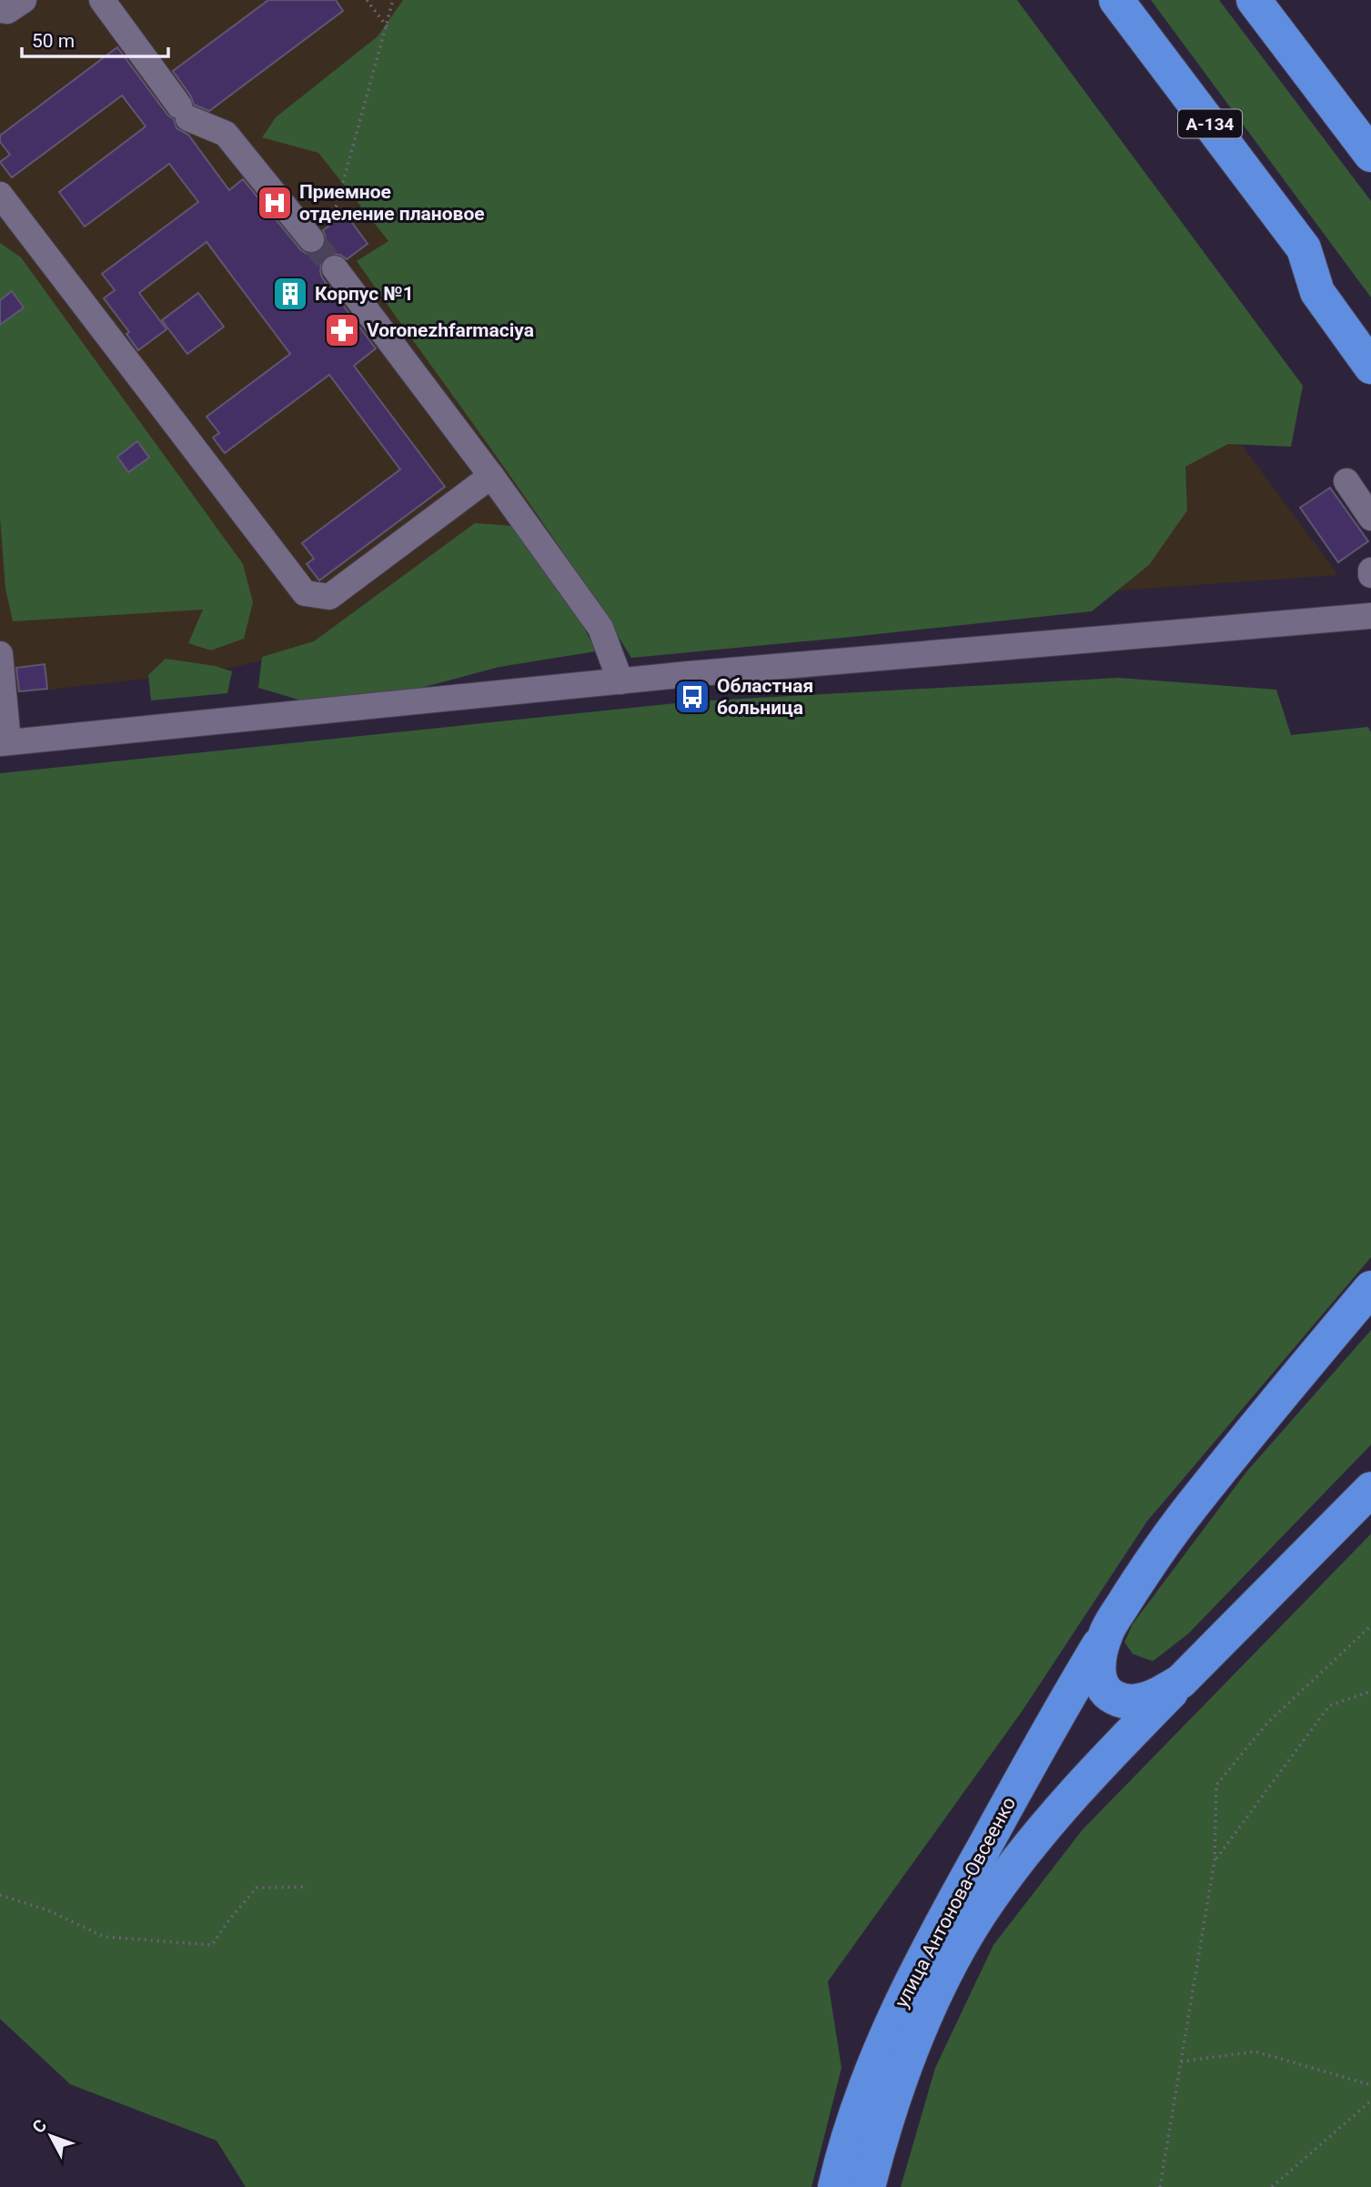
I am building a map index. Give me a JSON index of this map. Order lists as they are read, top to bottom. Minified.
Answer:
{"streets":{"highway":["А-134","улица Антонова-Овсеенко"]},"places":{"hospital":["Приемное отделение плановое"],"building":["Корпус №1"],"pharmacy":["Voronezhfarmaciya"],"bus stop":["Областная больница"]},"scale_bar":"50 m","north":"top left"}
